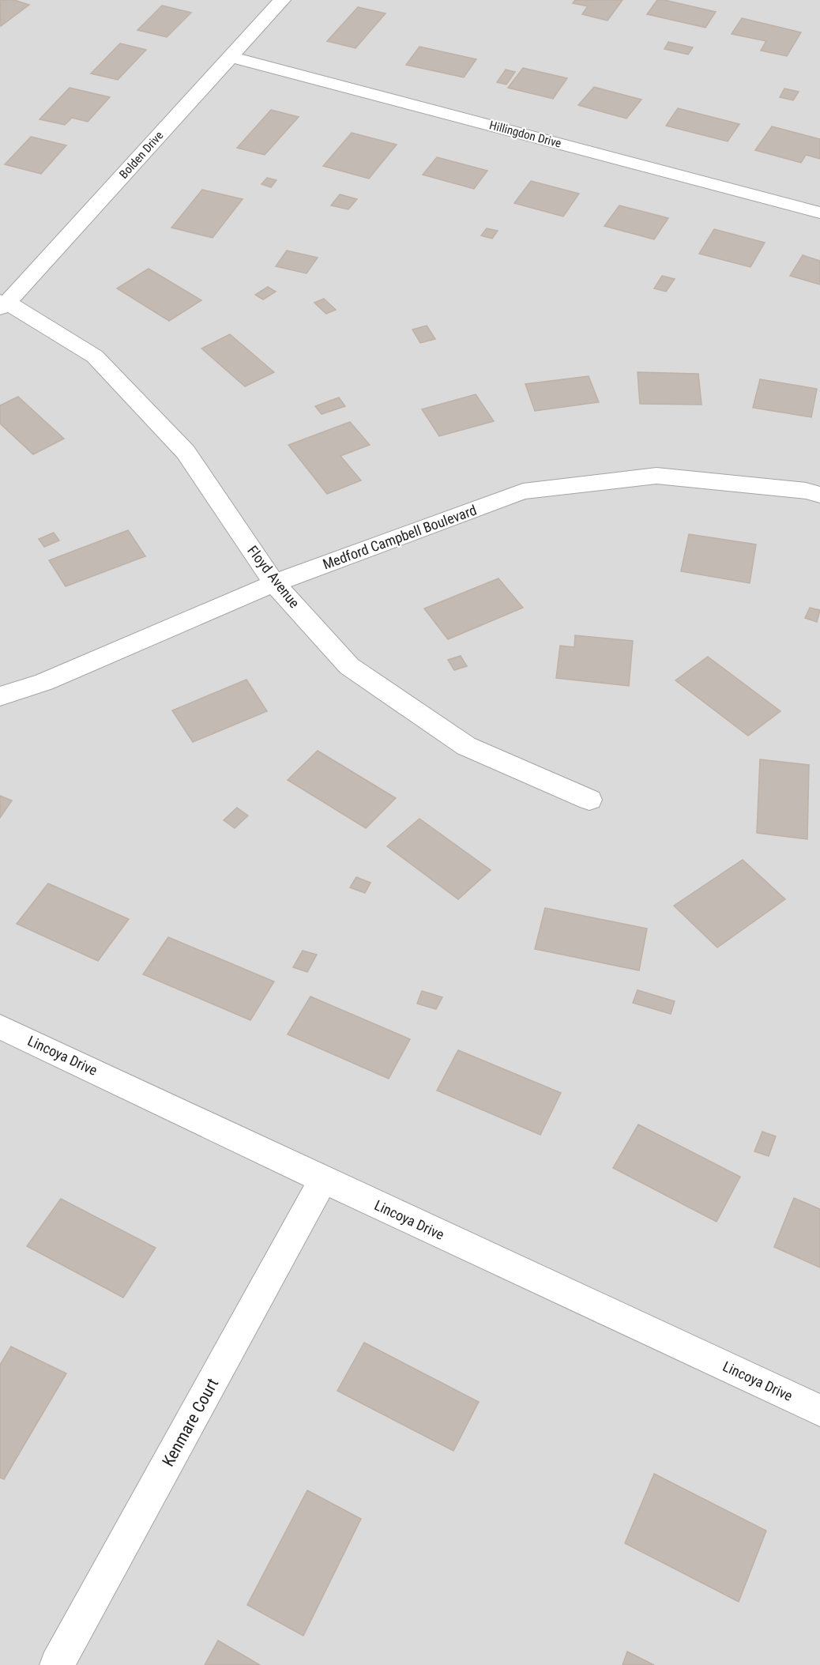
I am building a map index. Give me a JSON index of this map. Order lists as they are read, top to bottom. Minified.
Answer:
{"streets":{"street":["Hillingdon Drive","Bolden Drive","Medford Campbell Boulevard","Floyd Avenue","Lincoya Drive","Kenmare Court"]},"crossings":[["Hillingdon Drive","Bolden Drive"],["Bolden Drive","Floyd Avenue"],["Medford Campbell Boulevard","Floyd Avenue"],["Lincoya Drive","Kenmare Court"]]}
